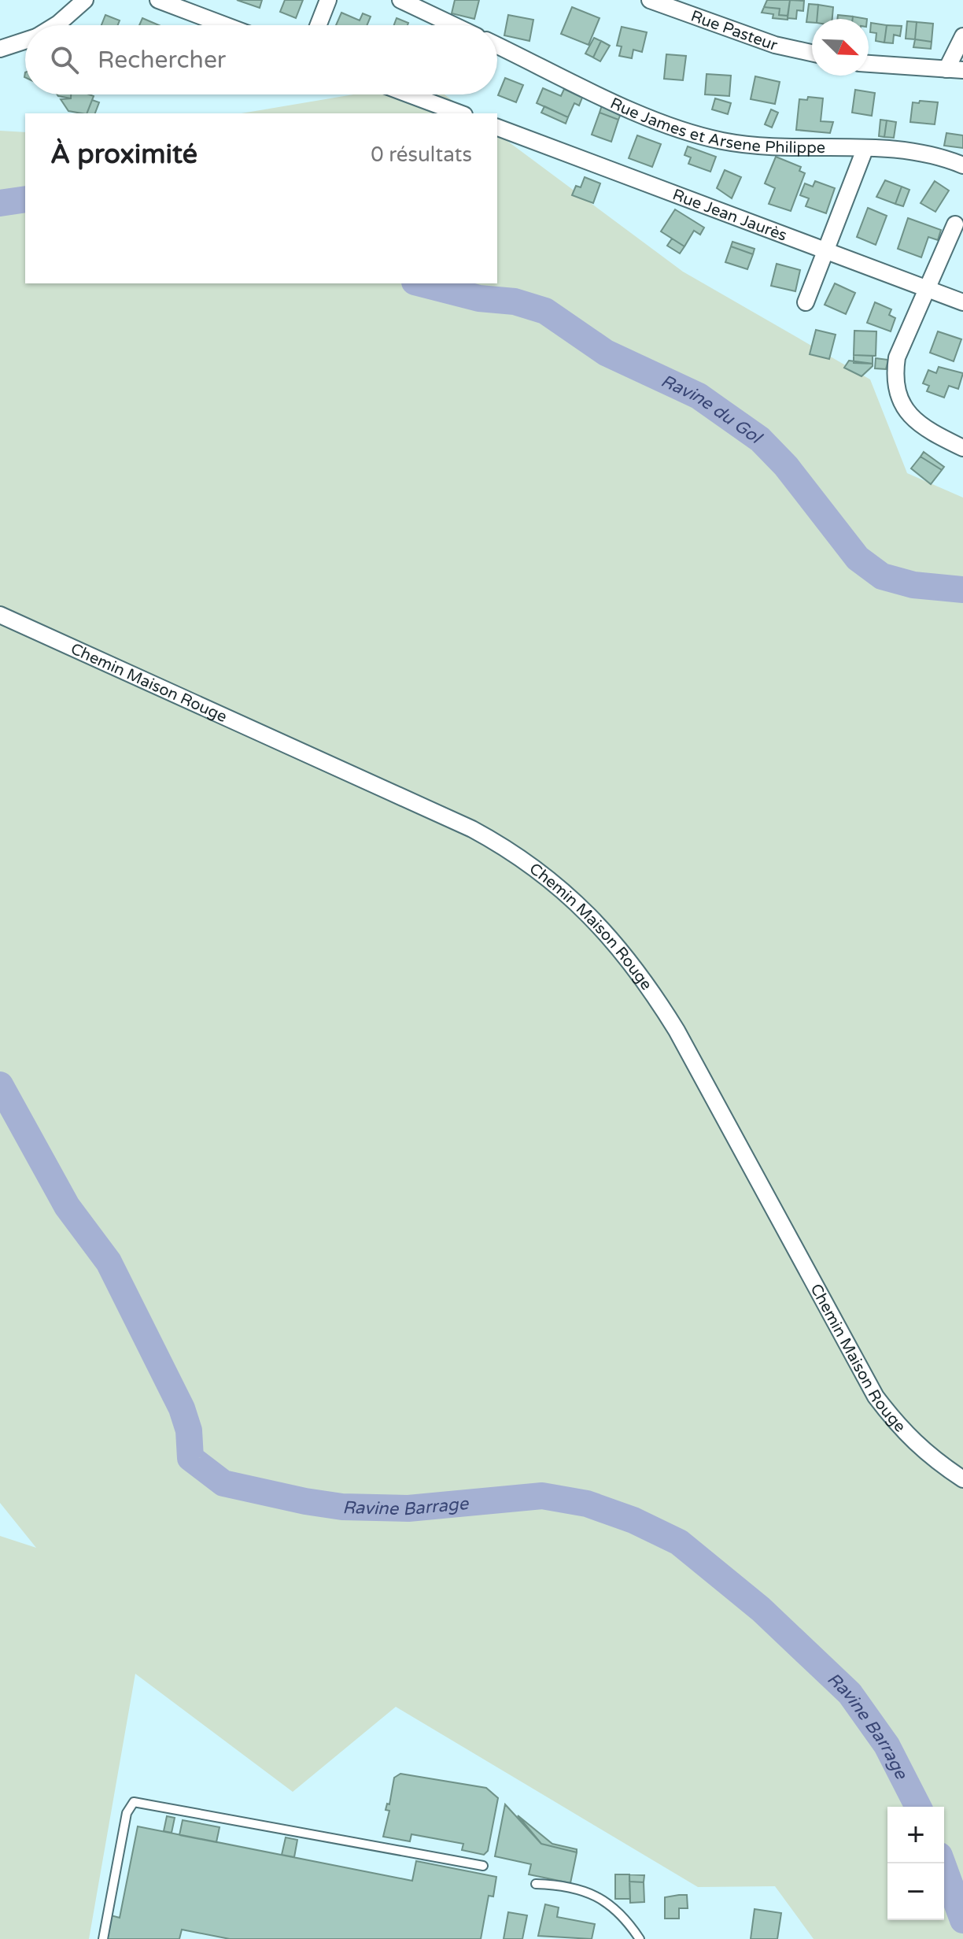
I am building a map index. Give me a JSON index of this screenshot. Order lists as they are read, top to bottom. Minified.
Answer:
{"streets":{"street":["Rue Pasteur","Rue James et Arsene Philippe","Rue Jean Jaurès","Chemin Maison Rouge"]},"water":["Ravine du Gol","Ravine Barrage"],"north":"bottom right","page":{"search":"Rechercher","heading":["À proximité","0 résultats"],"map_buttons":["+","−"]}}
